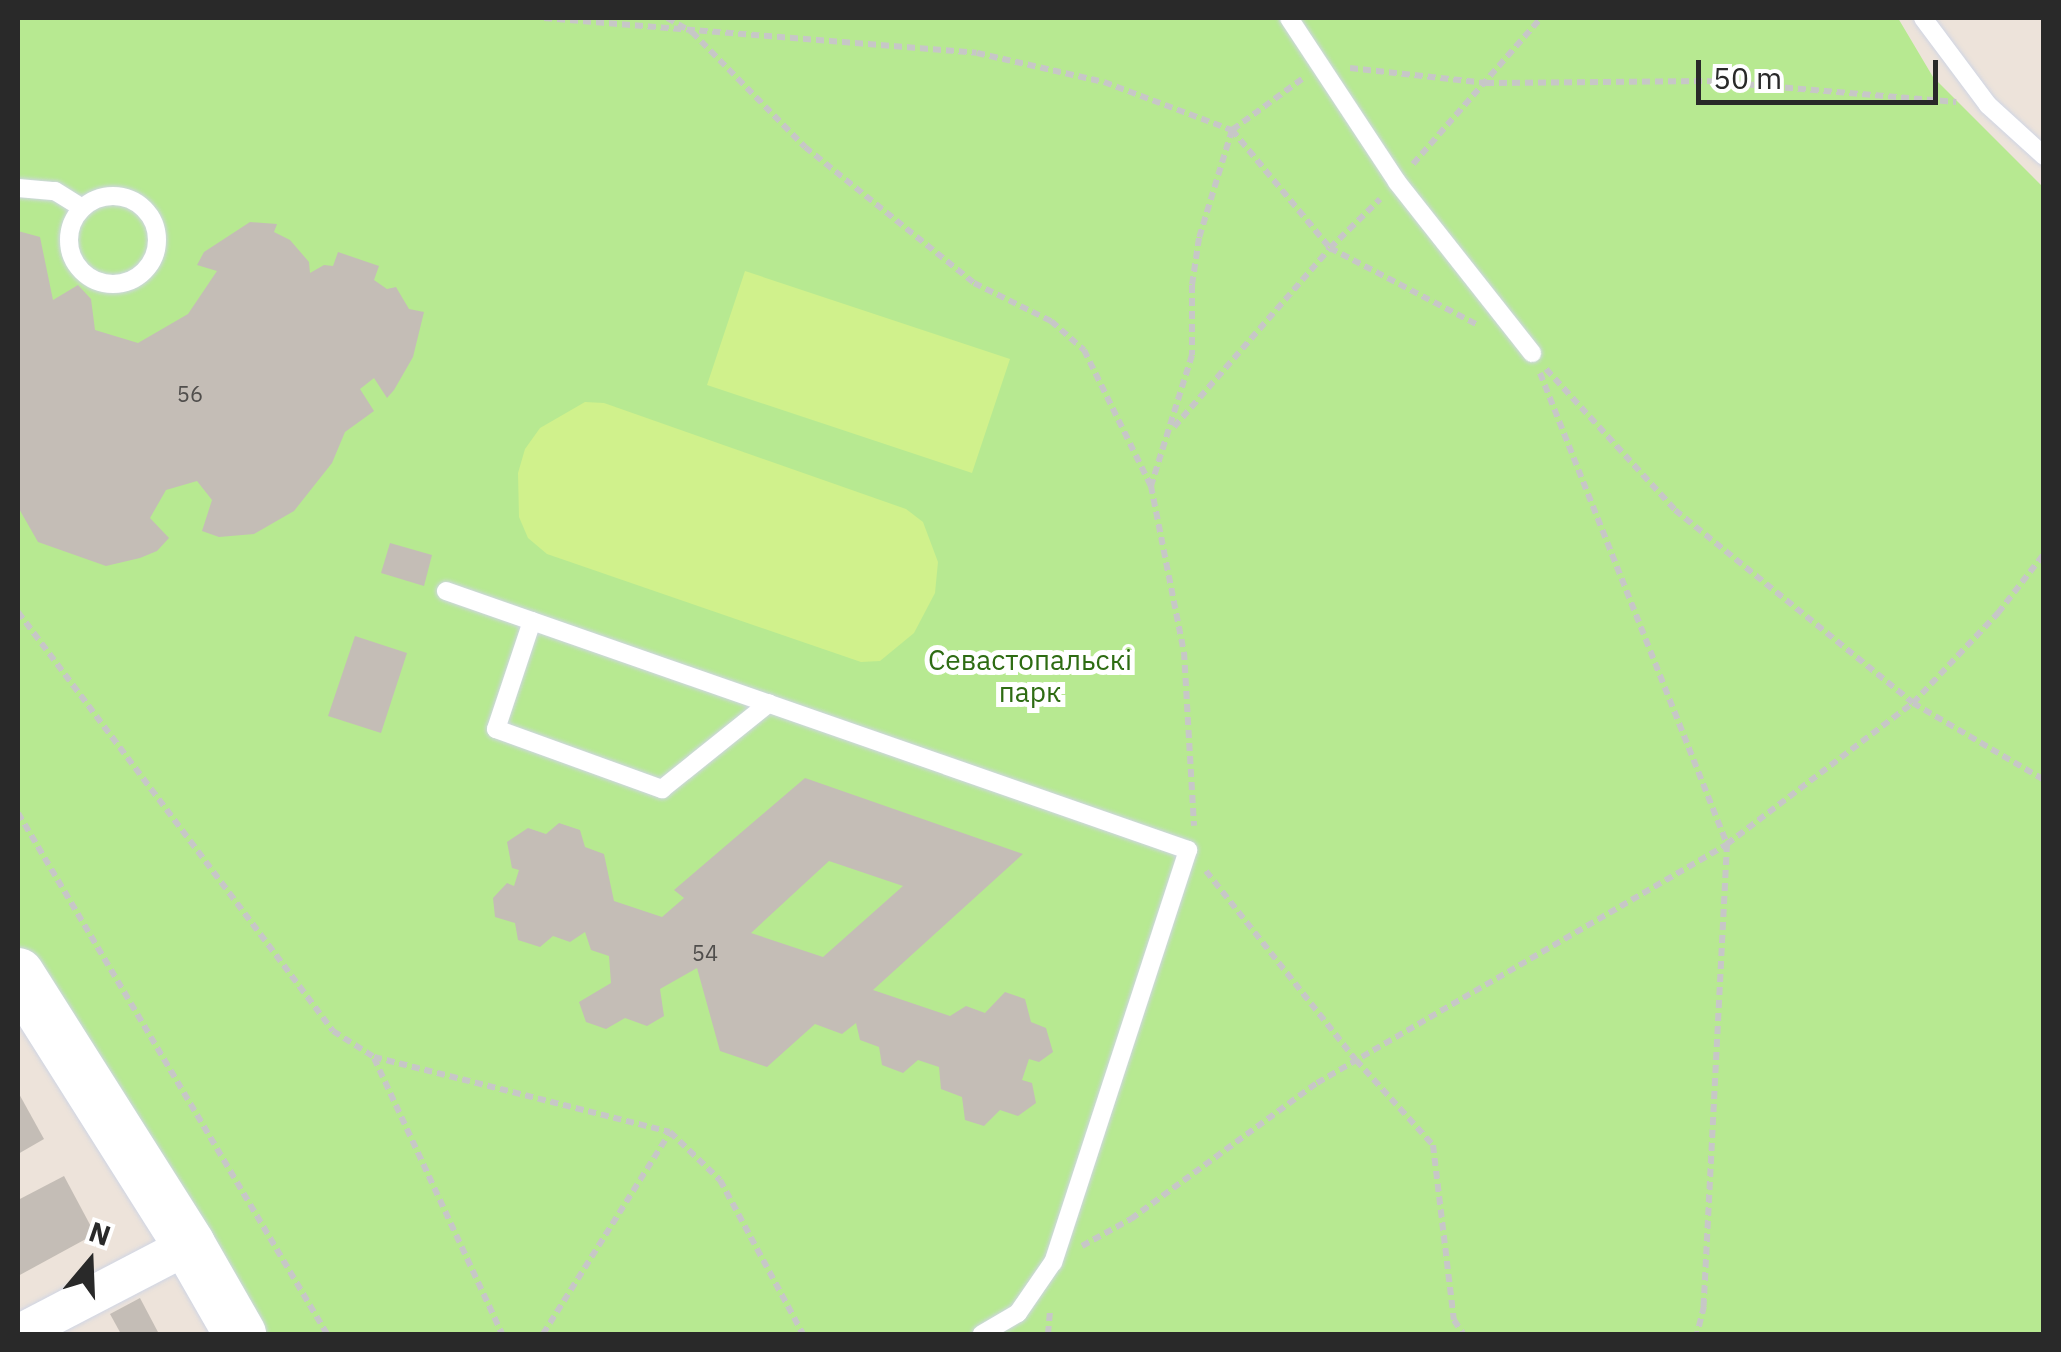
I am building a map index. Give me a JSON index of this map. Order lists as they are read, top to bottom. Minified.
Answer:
{"parks":["Севастопальскі парк"],"house_numbers":["56","54"],"scale_bar":"50 m","north":"top"}
